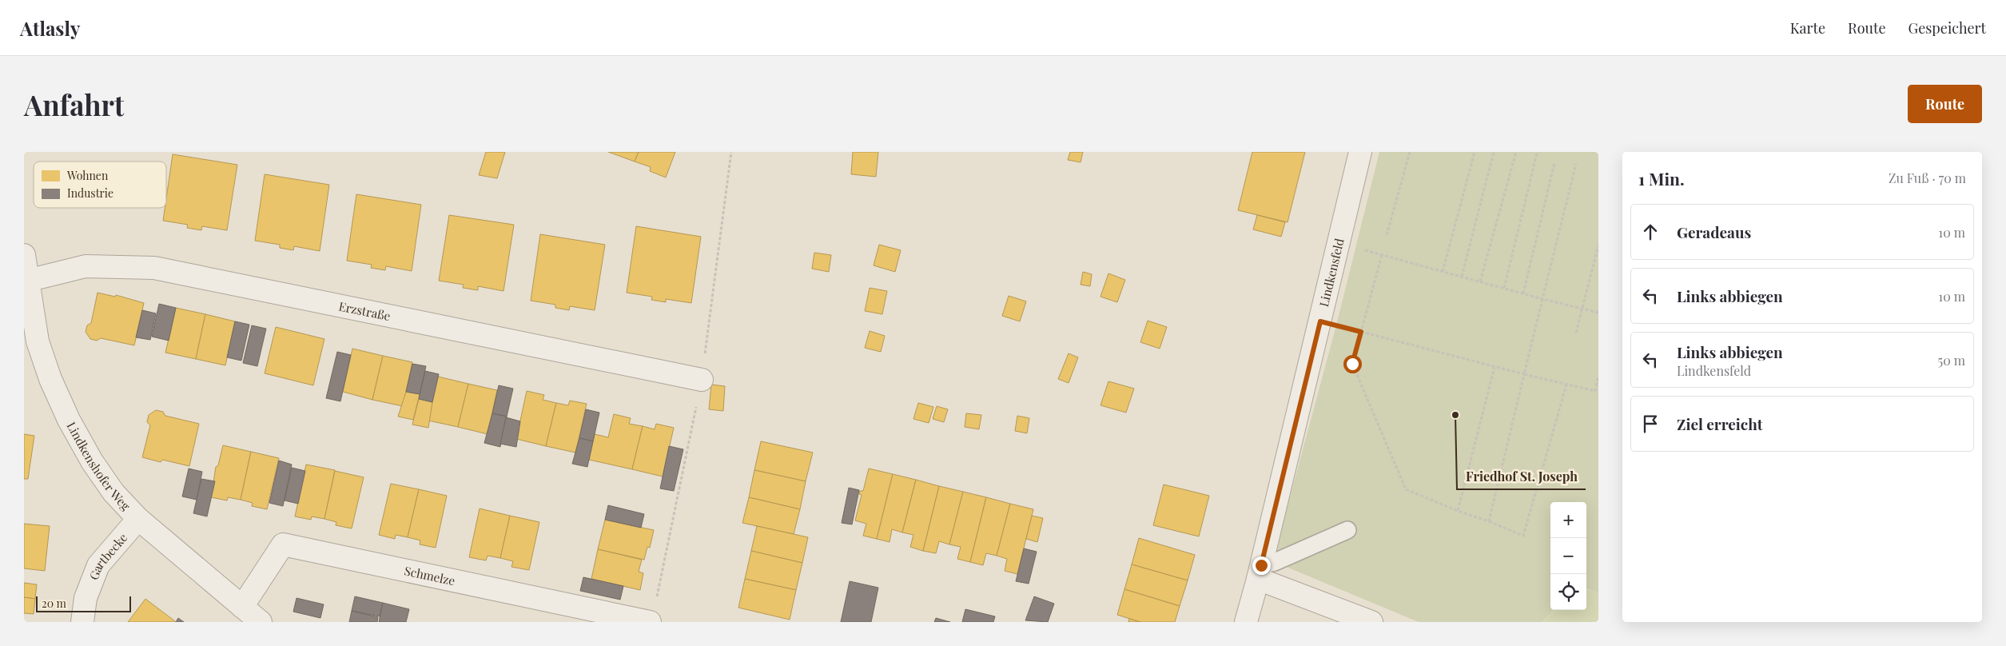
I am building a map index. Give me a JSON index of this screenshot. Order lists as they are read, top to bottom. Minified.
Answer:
{"streets":{"street":["Lindkensfeld","Erzstraße","Lindkenshofer Weg","Gartbecke","Schmelze"]},"crossings":[["Erzstraße","Lindkenshofer Weg"],["Lindkenshofer Weg","Gartbecke"],["Lindkenshofer Weg","Schmelze"]],"places":["Friedhof St. Joseph"],"legend":["Wohnen","Industrie"],"scale_bar":"20 m","page":{"header":"Atlasly","nav":["Karte","Route","Gespeichert"],"buttons":"Route","title":"Anfahrt","heading":["1 Min.","Zu Fuß · 70 m"],"list":[["Geradeaus","10 m"],["Links abbiegen","10 m"],["Links abbiegen","Lindkensfeld","50 m"],"Ziel erreicht"],"map_buttons":["+","−"],"scale":"20 m"}}
